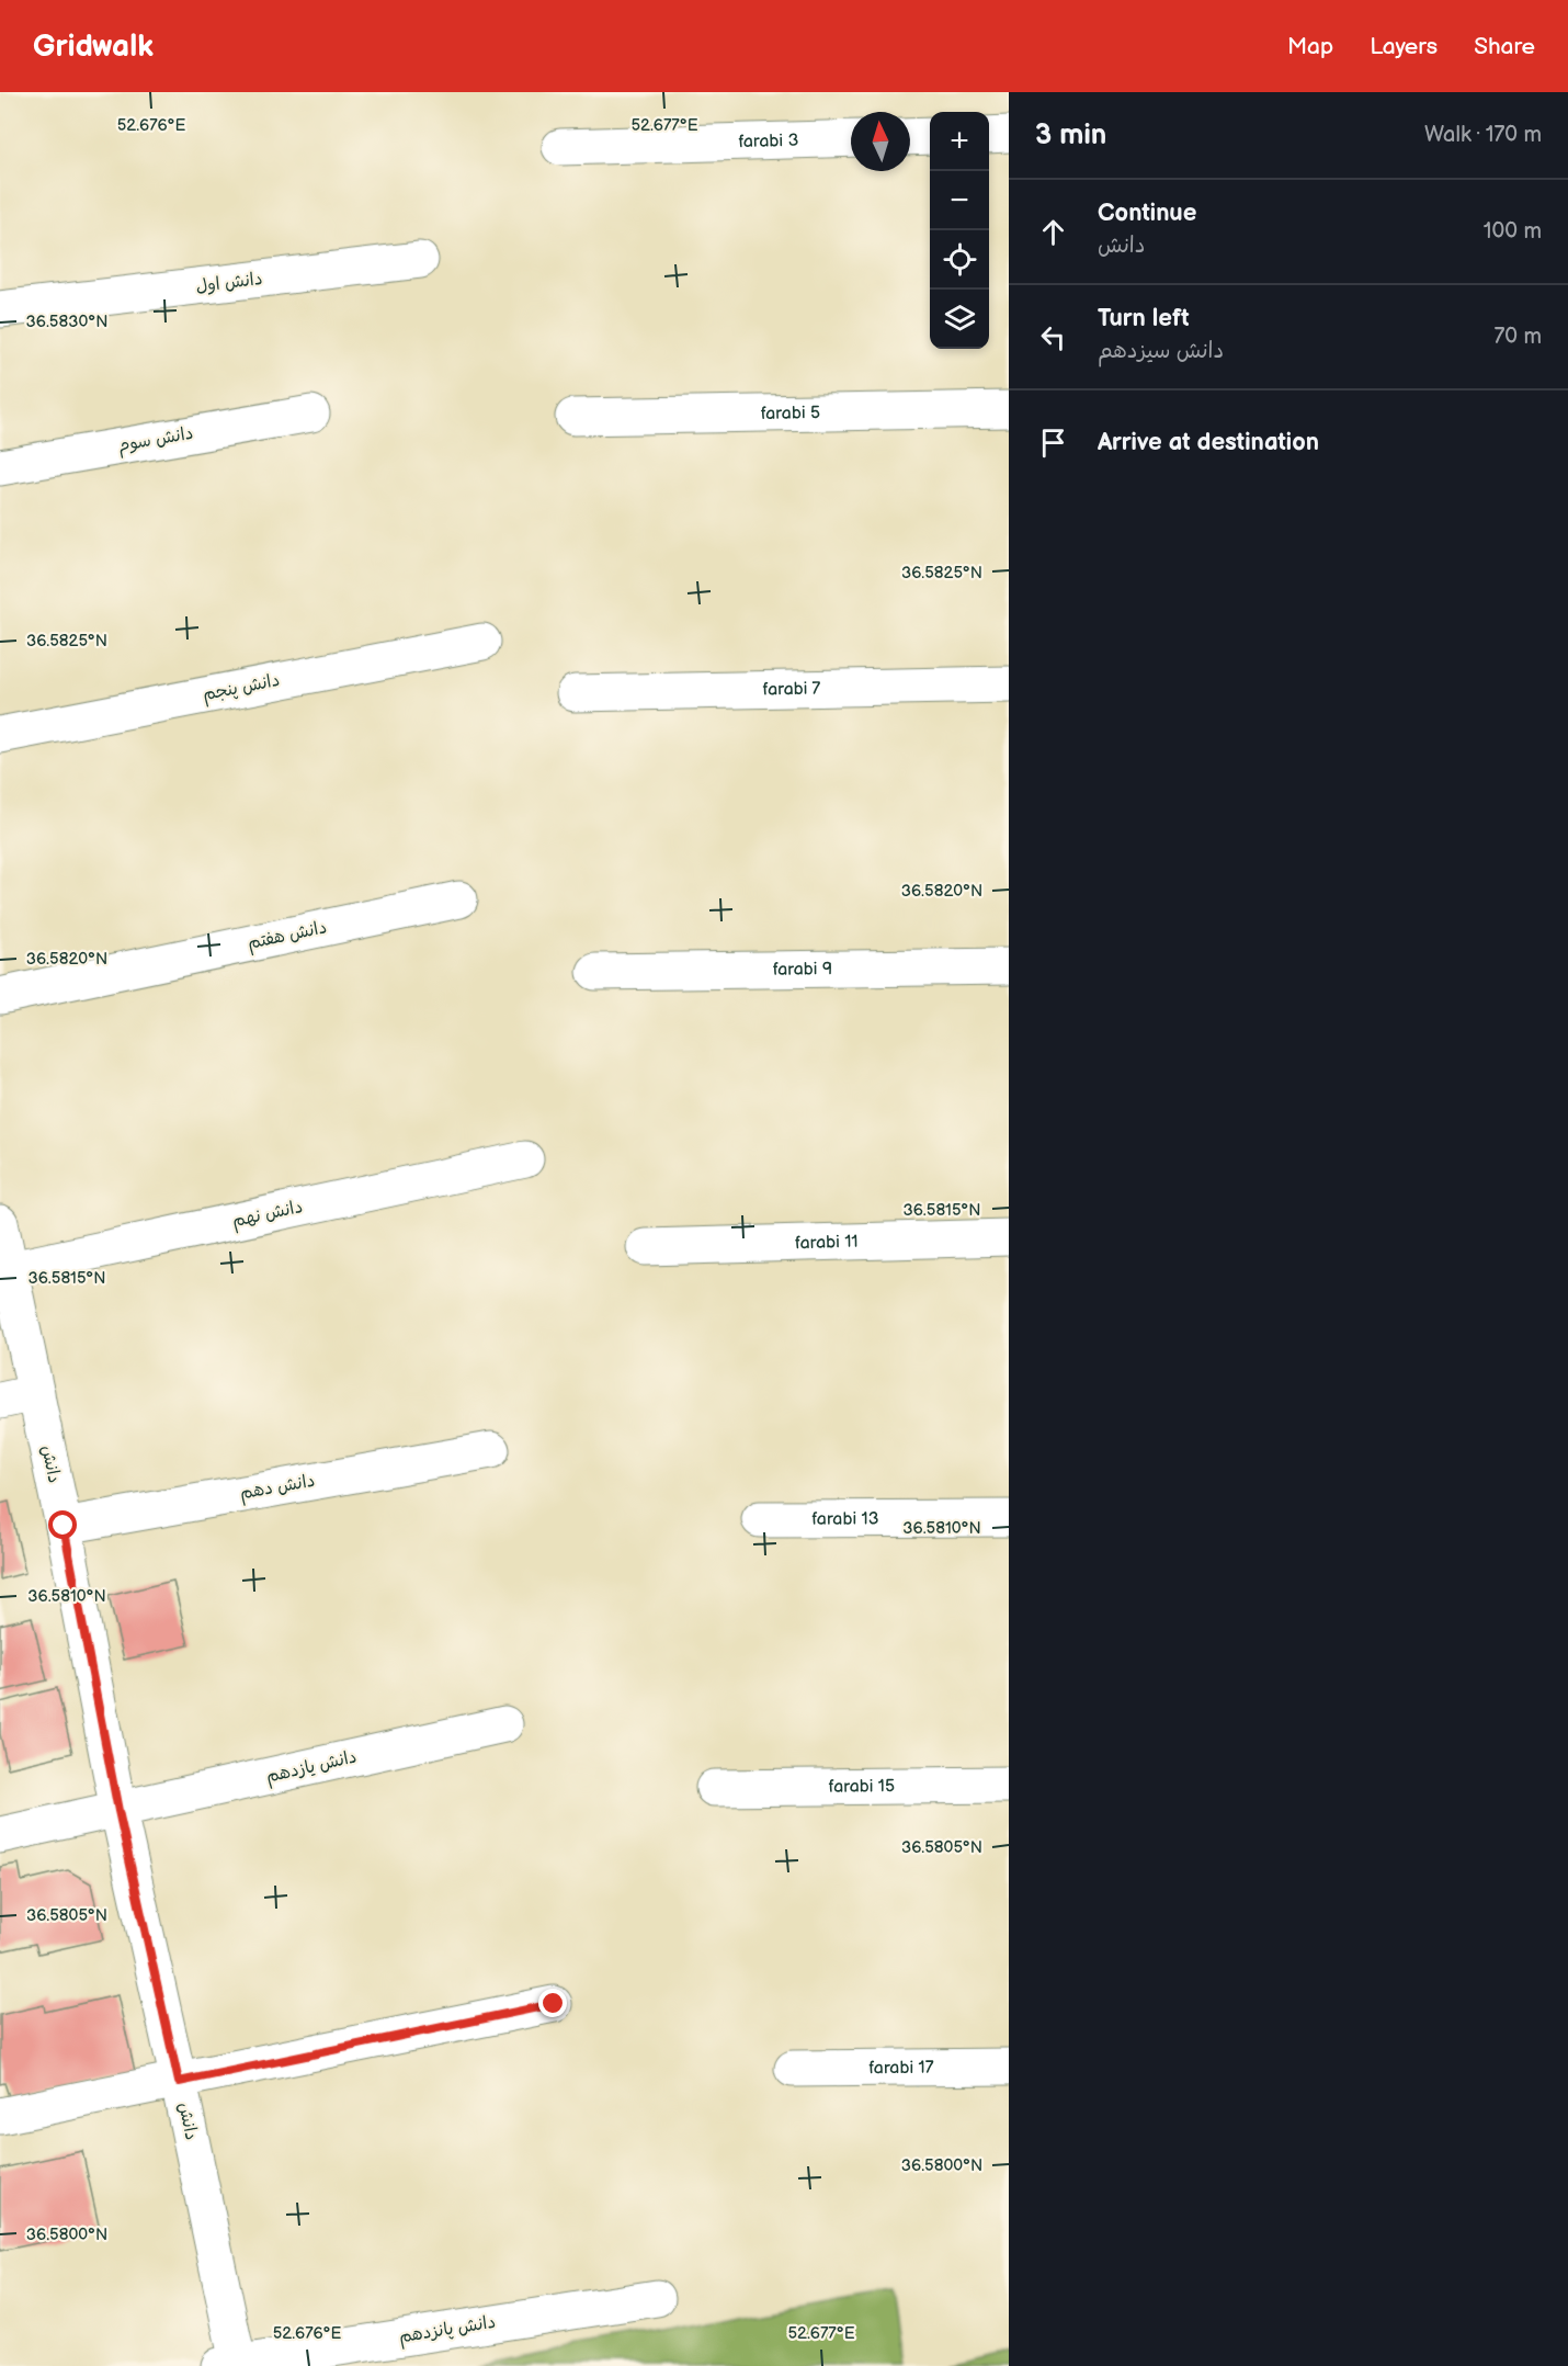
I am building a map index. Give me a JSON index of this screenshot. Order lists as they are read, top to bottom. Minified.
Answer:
{"streets":{"street":["farabi 3","دانش اول","farabi 5","دانش سوم","دانش پنجم","farabi 7","دانش هفتم","farabi 9","دانش نهم","farabi 11","دانش","دانش دهم","farabi 13","دانش یازدهم","farabi 15","farabi 17","دانش پانزدهم"]},"crossings":[["دانش نهم","دانش"],["دانش","دانش دهم"],["دانش","دانش یازدهم"],["دانش","دانش پانزدهم"]],"north":"top","page":{"header":"Gridwalk","nav":["Map","Layers","Share"],"heading":["3 min","Walk · 170 m"],"map_buttons":["+","−"],"list":[["Continue","دانش","100 m"],["Turn left","دانش سیزدهم","70 m"],"Arrive at destination"]},"coordinates":["52.676°E","52.677°E","36.5830°N","36.5825°N","36.5820°N","36.5815°N","36.5810°N","36.5805°N","36.5800°N"]}
